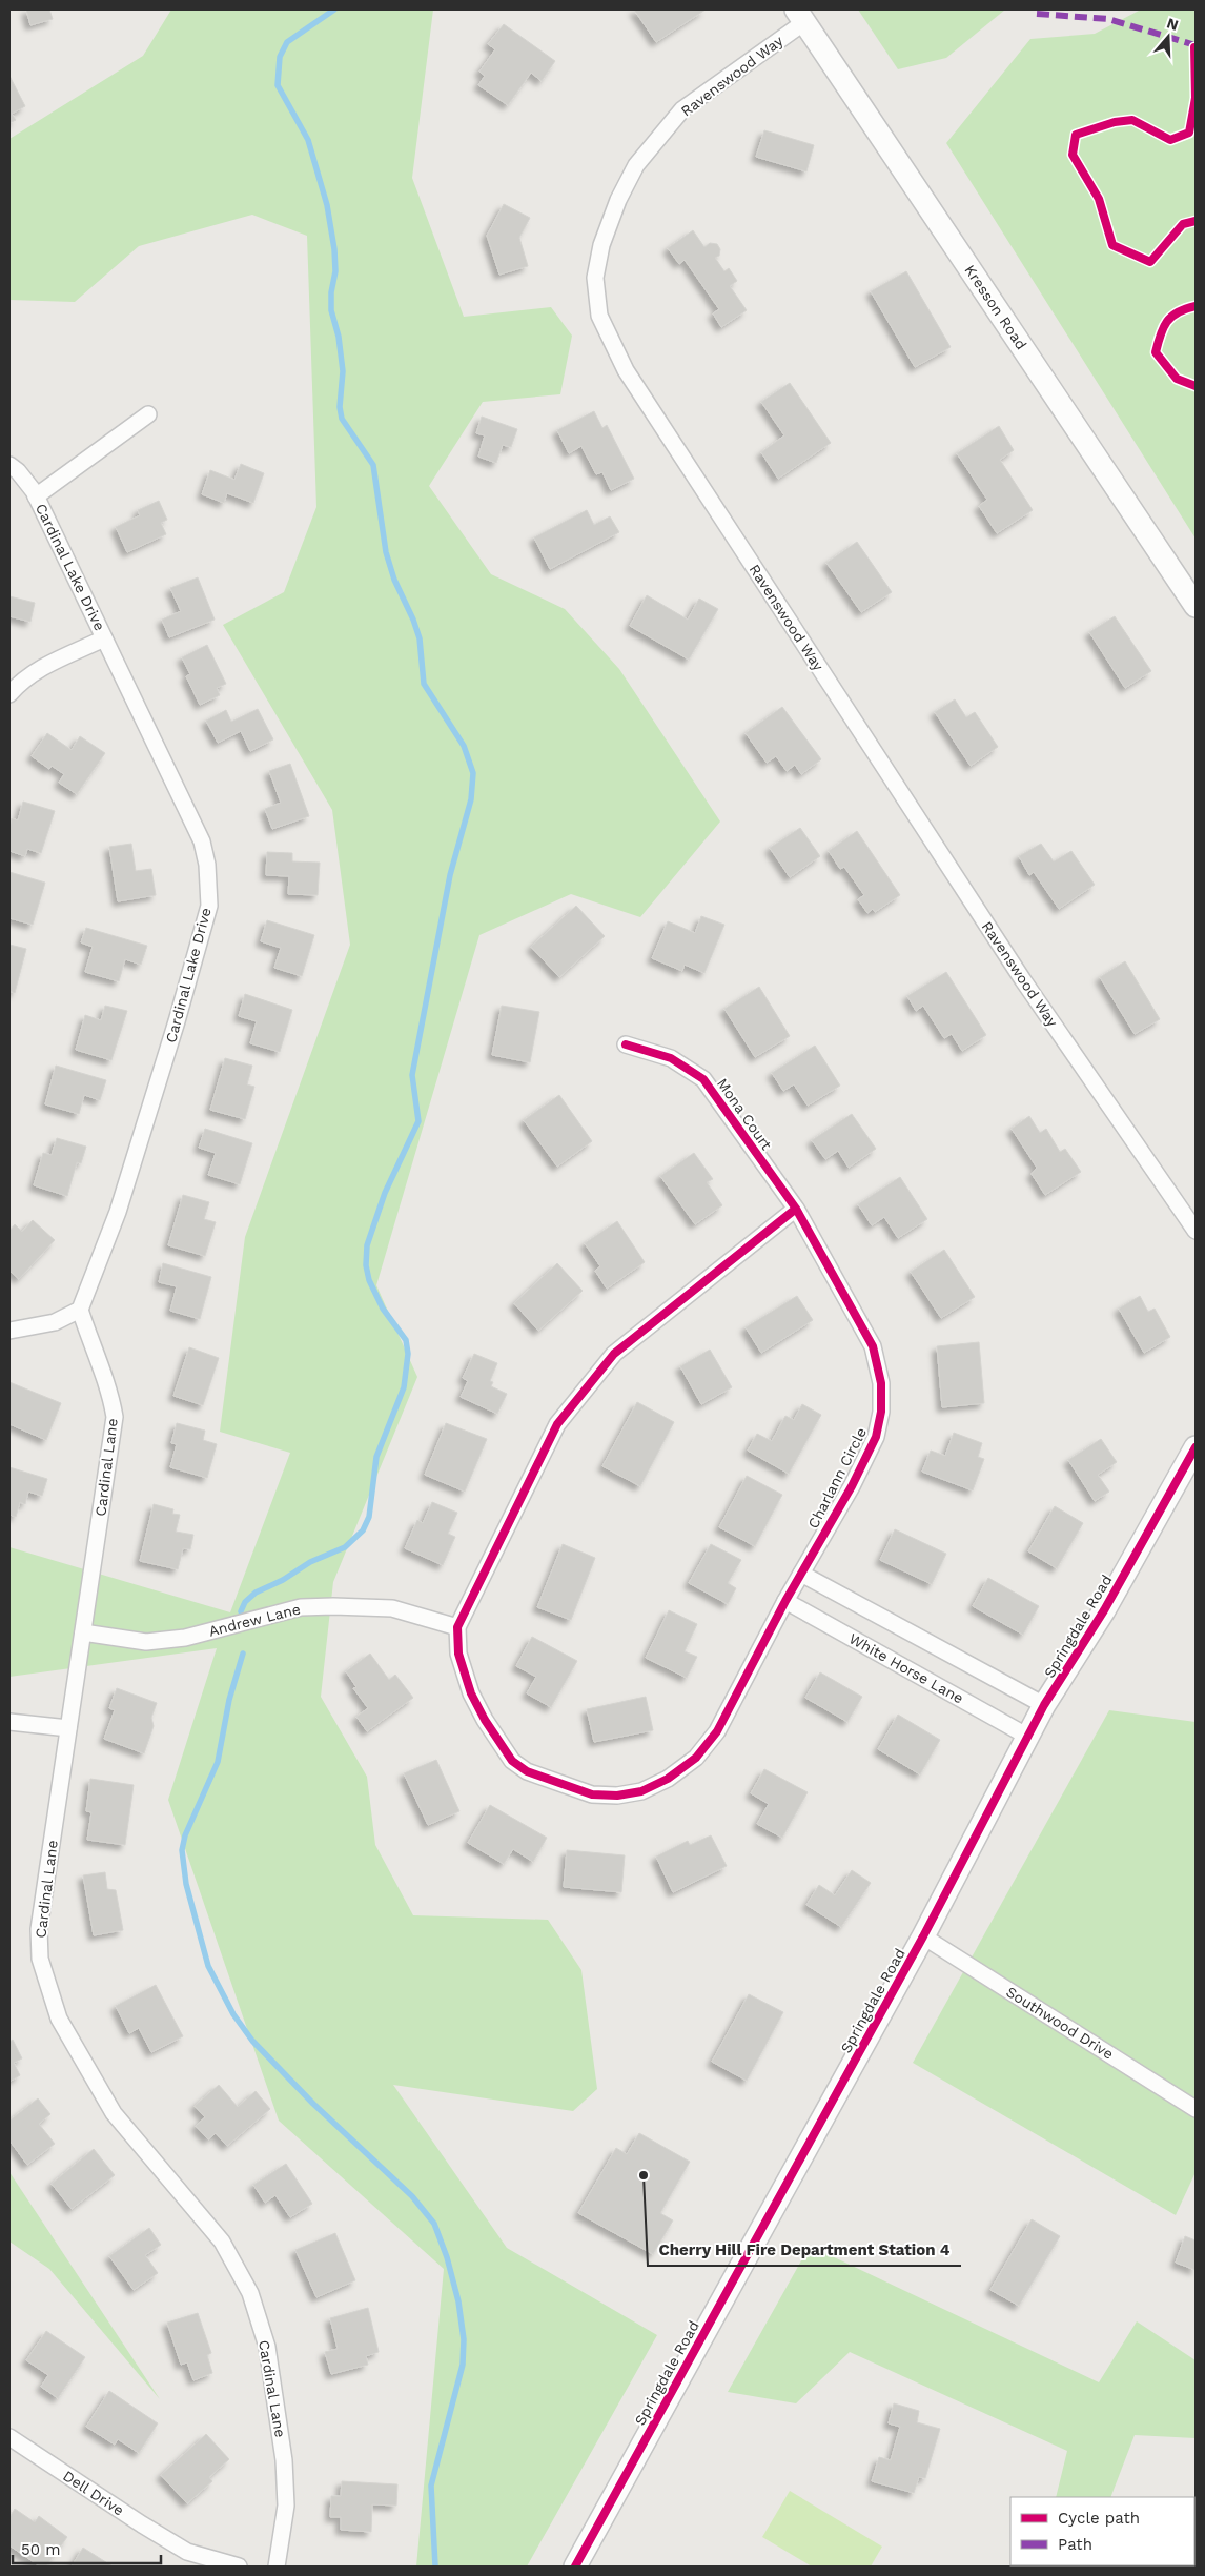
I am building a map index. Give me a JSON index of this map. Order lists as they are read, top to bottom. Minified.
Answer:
{"streets":{"main road":["Kresson Road","Springdale Road"],"street":["Ravenswood Way","Cardinal Lake Drive","Mona Court","Cardinal Lane","Charlann Circle","Andrew Lane","White Horse Lane","Southwood Drive","Dell Drive"]},"crossings":[["Ravenswood Way","Kresson Road"],["Cardinal Lake Drive","Cardinal Lane"],["Mona Court","Charlann Circle"],["Cardinal Lane","Andrew Lane"],["Charlann Circle","Andrew Lane"],["Charlann Circle","White Horse Lane"],["Springdale Road","White Horse Lane"],["Springdale Road","Southwood Drive"]],"places":["Cherry Hill Fire Department Station 4"],"legend":["Cycle path","Path"],"scale_bar":"50 m","north":"top"}
